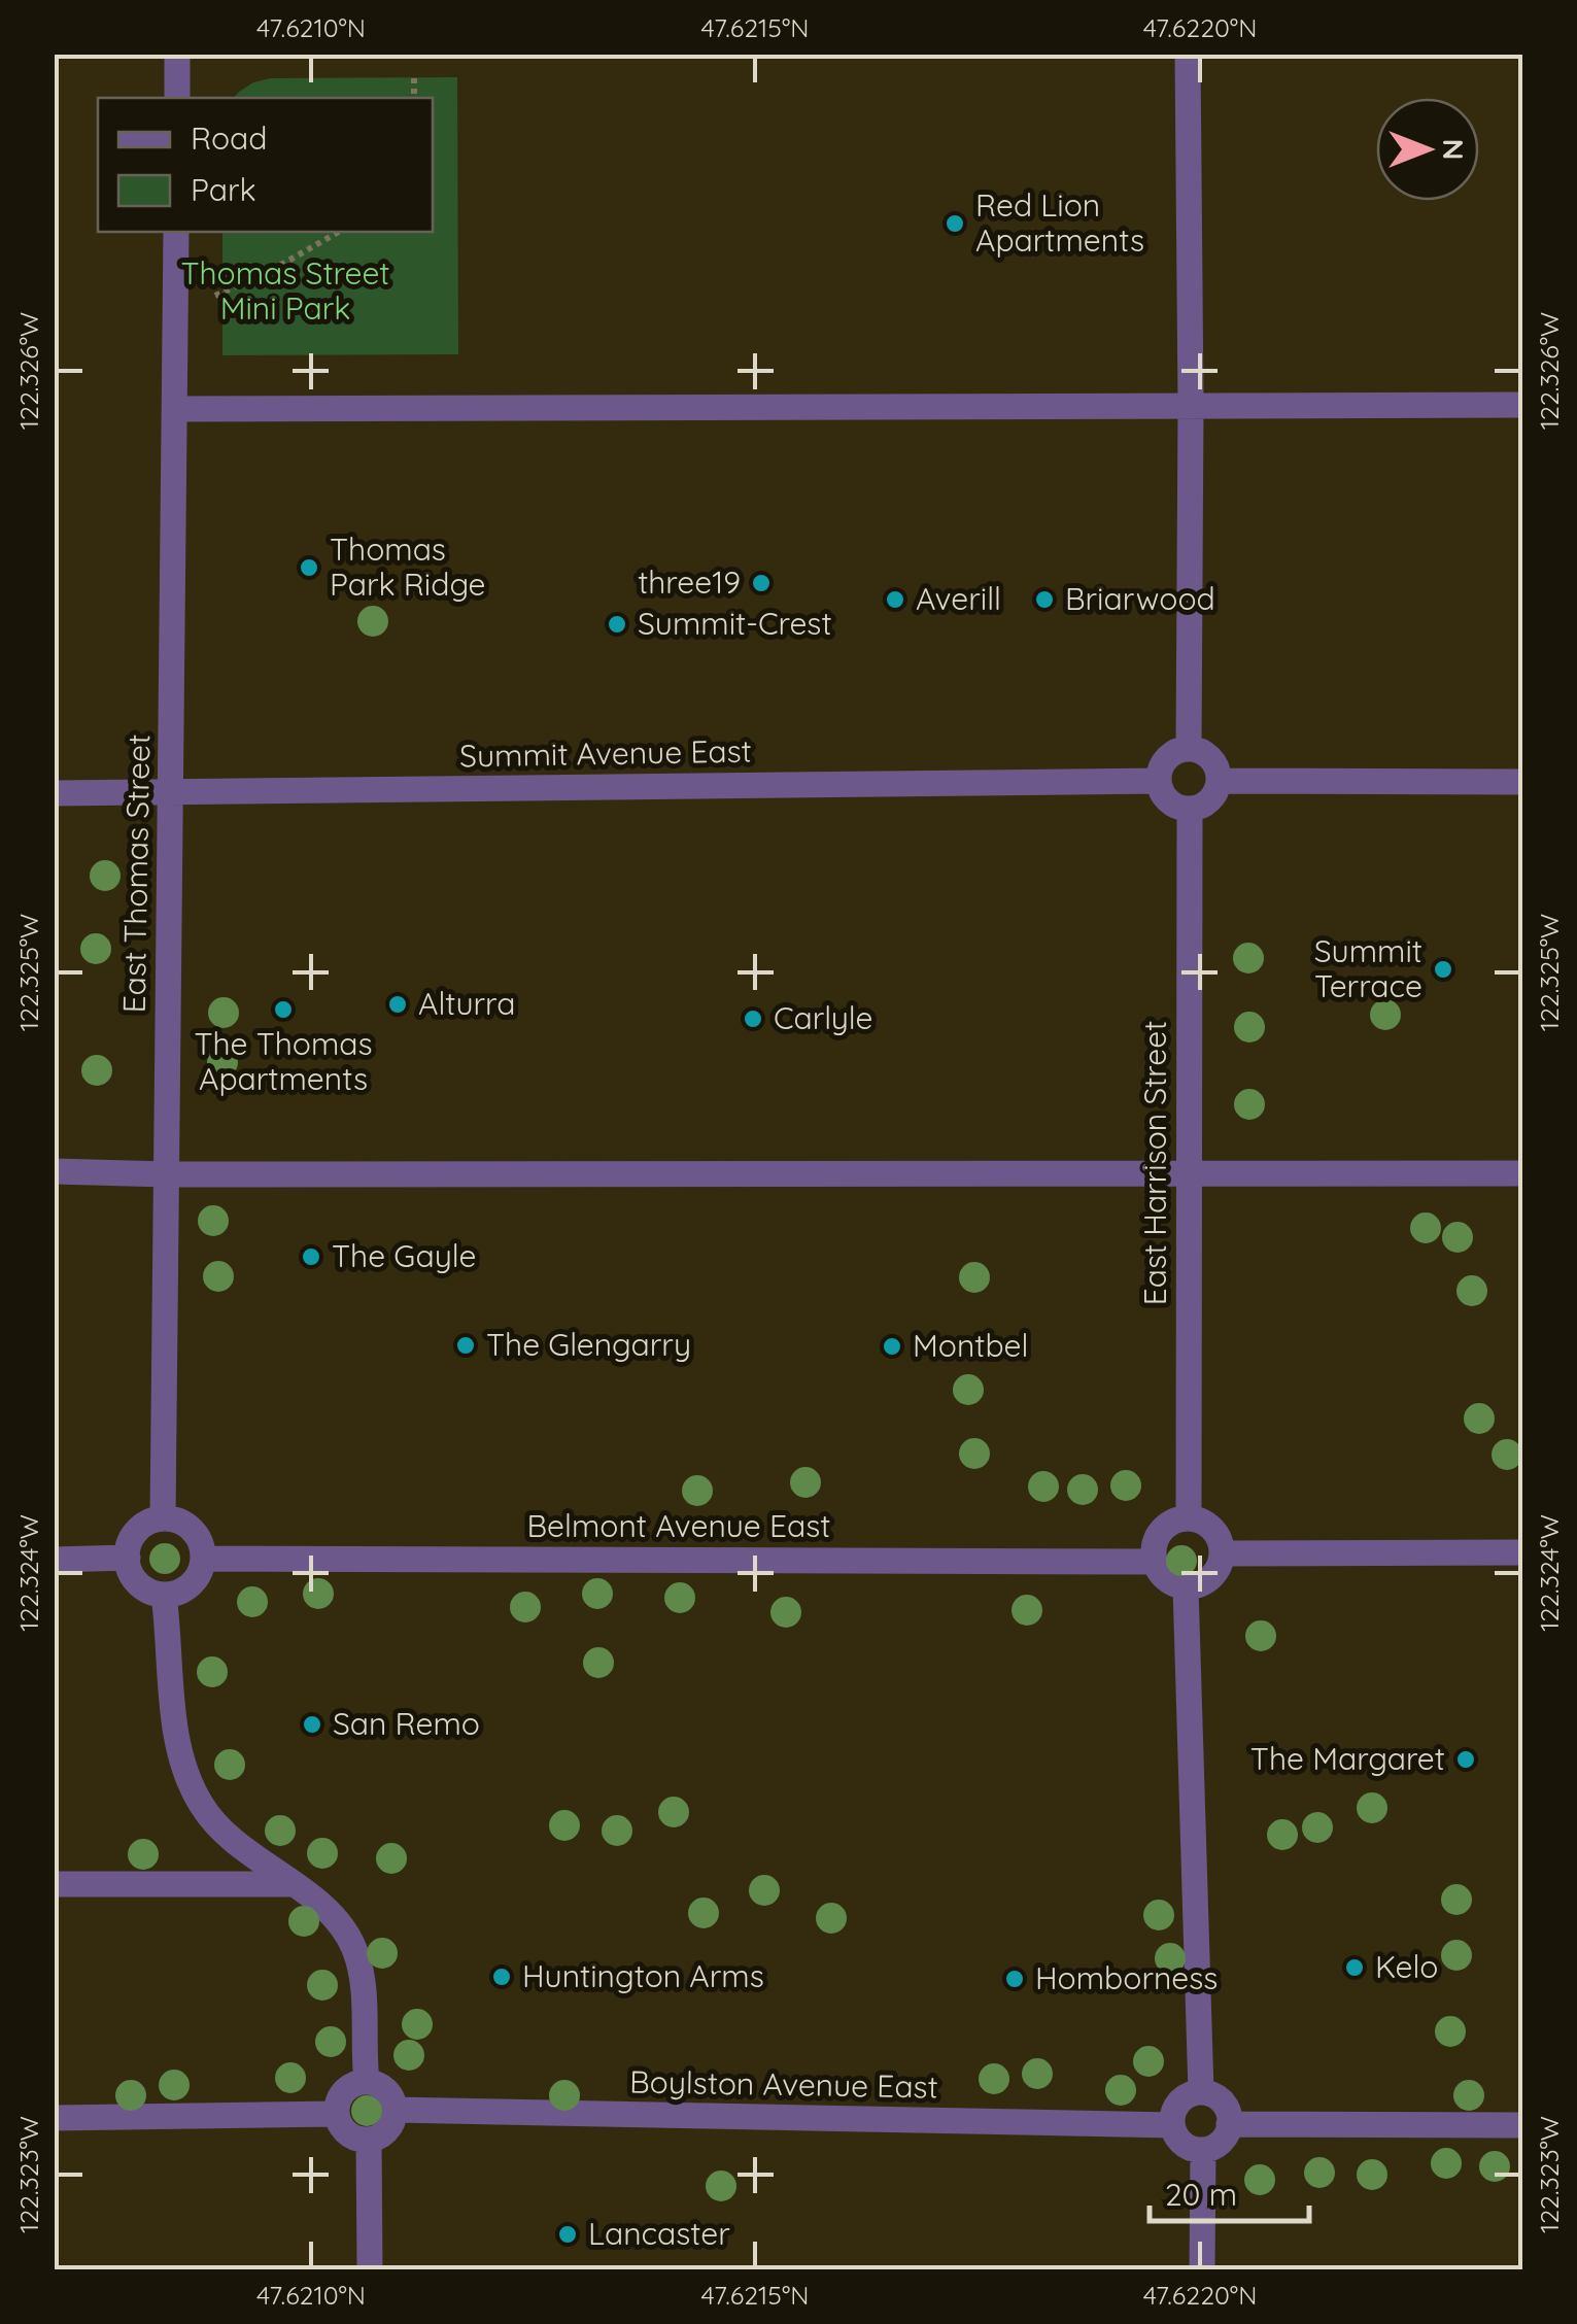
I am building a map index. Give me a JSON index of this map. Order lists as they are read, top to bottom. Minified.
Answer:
{"streets":{"street":["Summit Avenue East","East Thomas Street","East Harrison Street","Belmont Avenue East","Boylston Avenue East"]},"crossings":[["Summit Avenue East","East Thomas Street"],["Summit Avenue East","East Harrison Street"],["East Thomas Street","Belmont Avenue East"],["East Harrison Street","Belmont Avenue East"]],"parks":["Thomas Street Mini Park"],"places":["Red Lion Apartments","Thomas Park Ridge","three19","Averill","Briarwood","Summit-Crest","Summit Terrace","Alturra","The Thomas Apartments","Carlyle","The Gayle","The Glengarry","Montbel","San Remo","The Margaret","Kelo","Huntington Arms","Homborness","Lancaster"],"legend":["Road","Park"],"scale_bar":"20 m","north":"right","coordinates":["47.6210°N","47.6215°N","47.6220°N","122.326°W","122.325°W","122.324°W","122.323°W"]}
